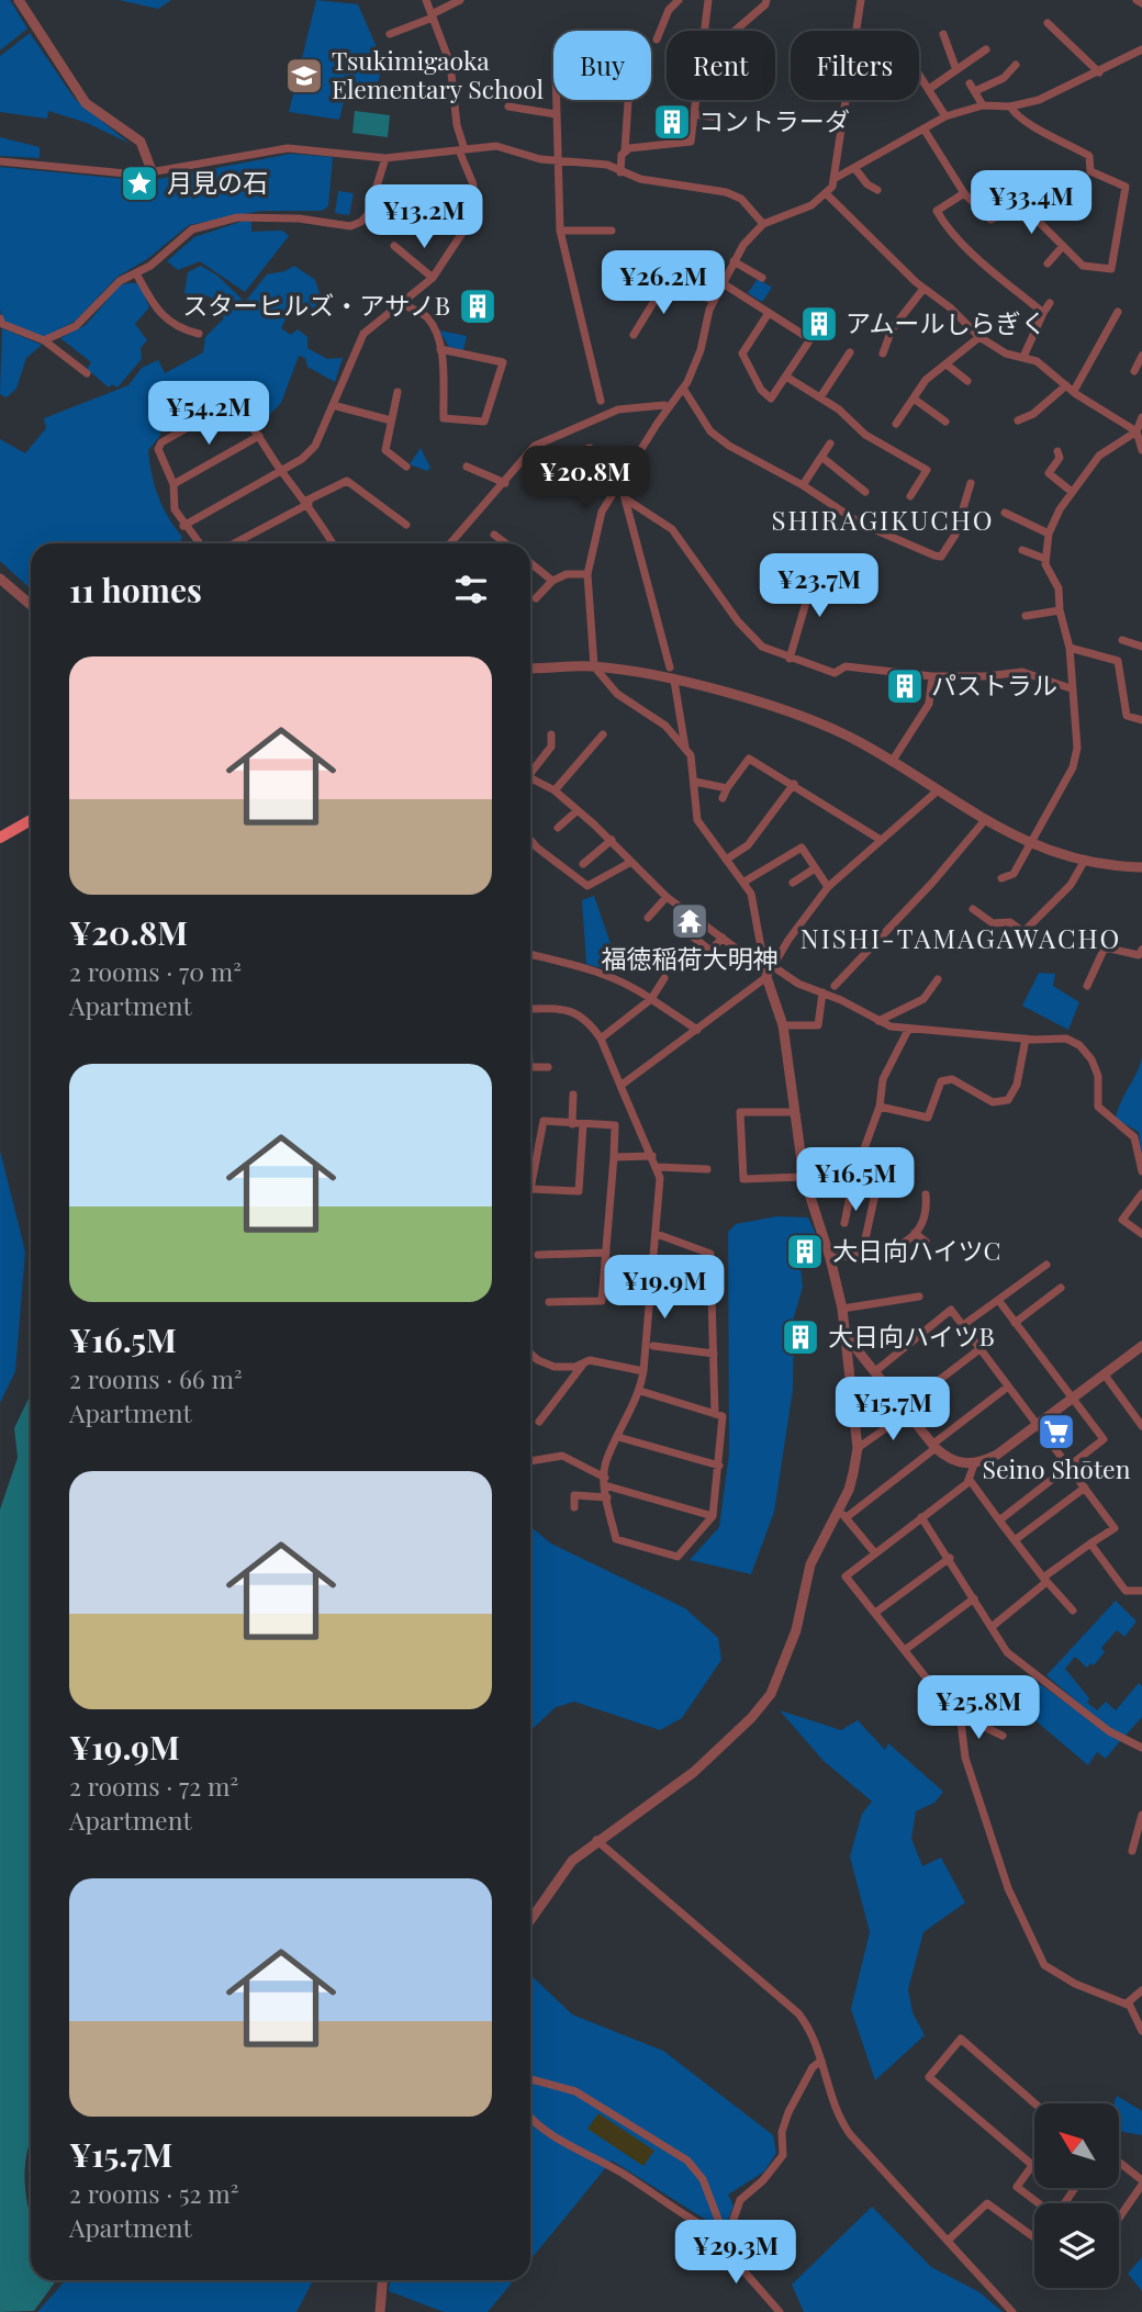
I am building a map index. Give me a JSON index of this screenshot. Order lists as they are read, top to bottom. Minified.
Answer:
{"districts":["SHIRAGIKUCHO","NISHI-TAMAGAWACHO"],"places":{"school or university":["Tsukimigaoka Elementary School"],"building":["コントラーダ","スターヒルズ・アサノB","アムールしらぎく","パストラル","大日向ハイツC","大日向ハイツB"],"place":["月見の石"],"temple":["福徳稲荷大明神"],"supermarket":["Seino Shōten"]},"north":"top left","page":{"chip":["Buy","Rent","Filters"],"price":["¥33.4M","¥13.2M","¥26.2M","¥54.2M","¥20.8M","¥23.7M","¥16.5M","¥19.9M","¥15.7M","¥25.8M","¥29.3M"],"heading":"11 homes","list":[{"name":"¥20.8M","note":"2 rooms · 70 m² · Apartment"},{"name":"¥16.5M","note":"2 rooms · 66 m² · Apartment"},{"name":"¥19.9M","note":"2 rooms · 72 m² · Apartment"},{"name":"¥15.7M","note":"2 rooms · 52 m² · Apartment"}]}}
